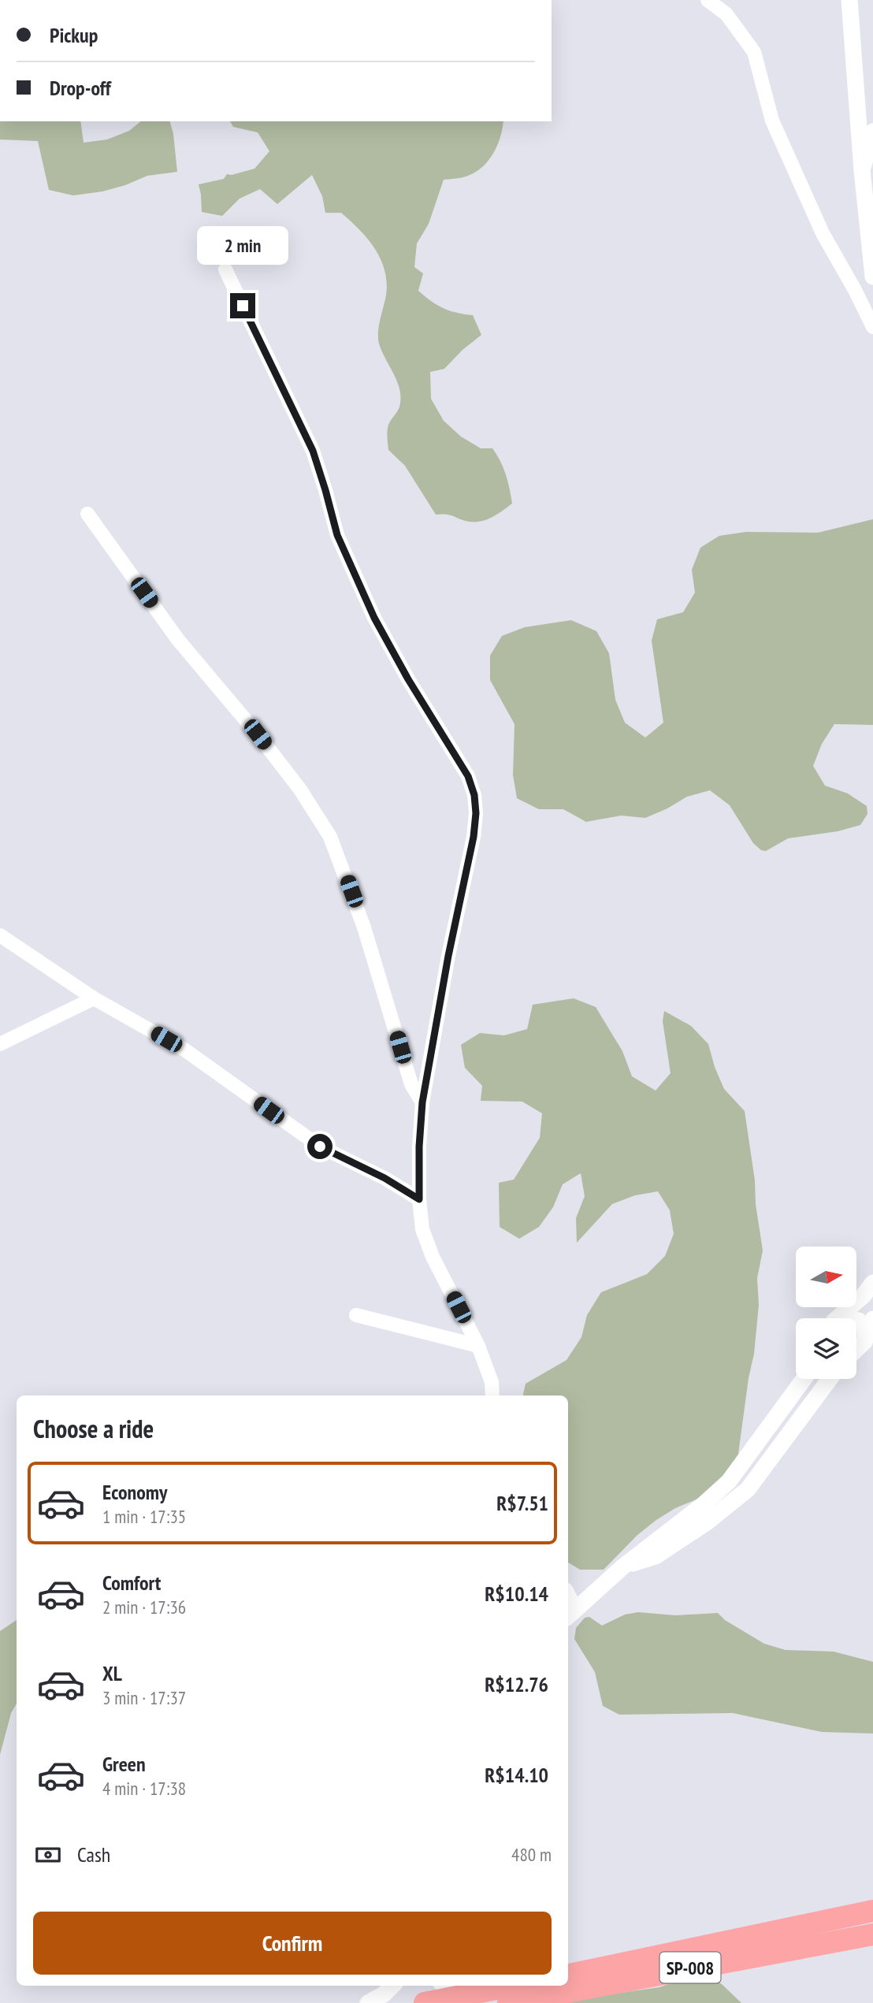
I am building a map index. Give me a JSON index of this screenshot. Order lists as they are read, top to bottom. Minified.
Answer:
{"streets":{"main road":["SP-008"]},"north":"right","page":{"banner":["Pickup","Drop-off"],"bubble":"2 min","heading":"Choose a ride","list":[{"name":"Economy","note":"1 min · 17:35","value":"R$7.51"},{"name":"Comfort","note":"2 min · 17:36","value":"R$10.14"},{"name":"XL","note":"3 min · 17:37","value":"R$12.76"},{"name":"Green","note":"4 min · 17:38","value":"R$14.10"}],"pay":["Cash","480 m"],"buttons":"Confirm"}}
